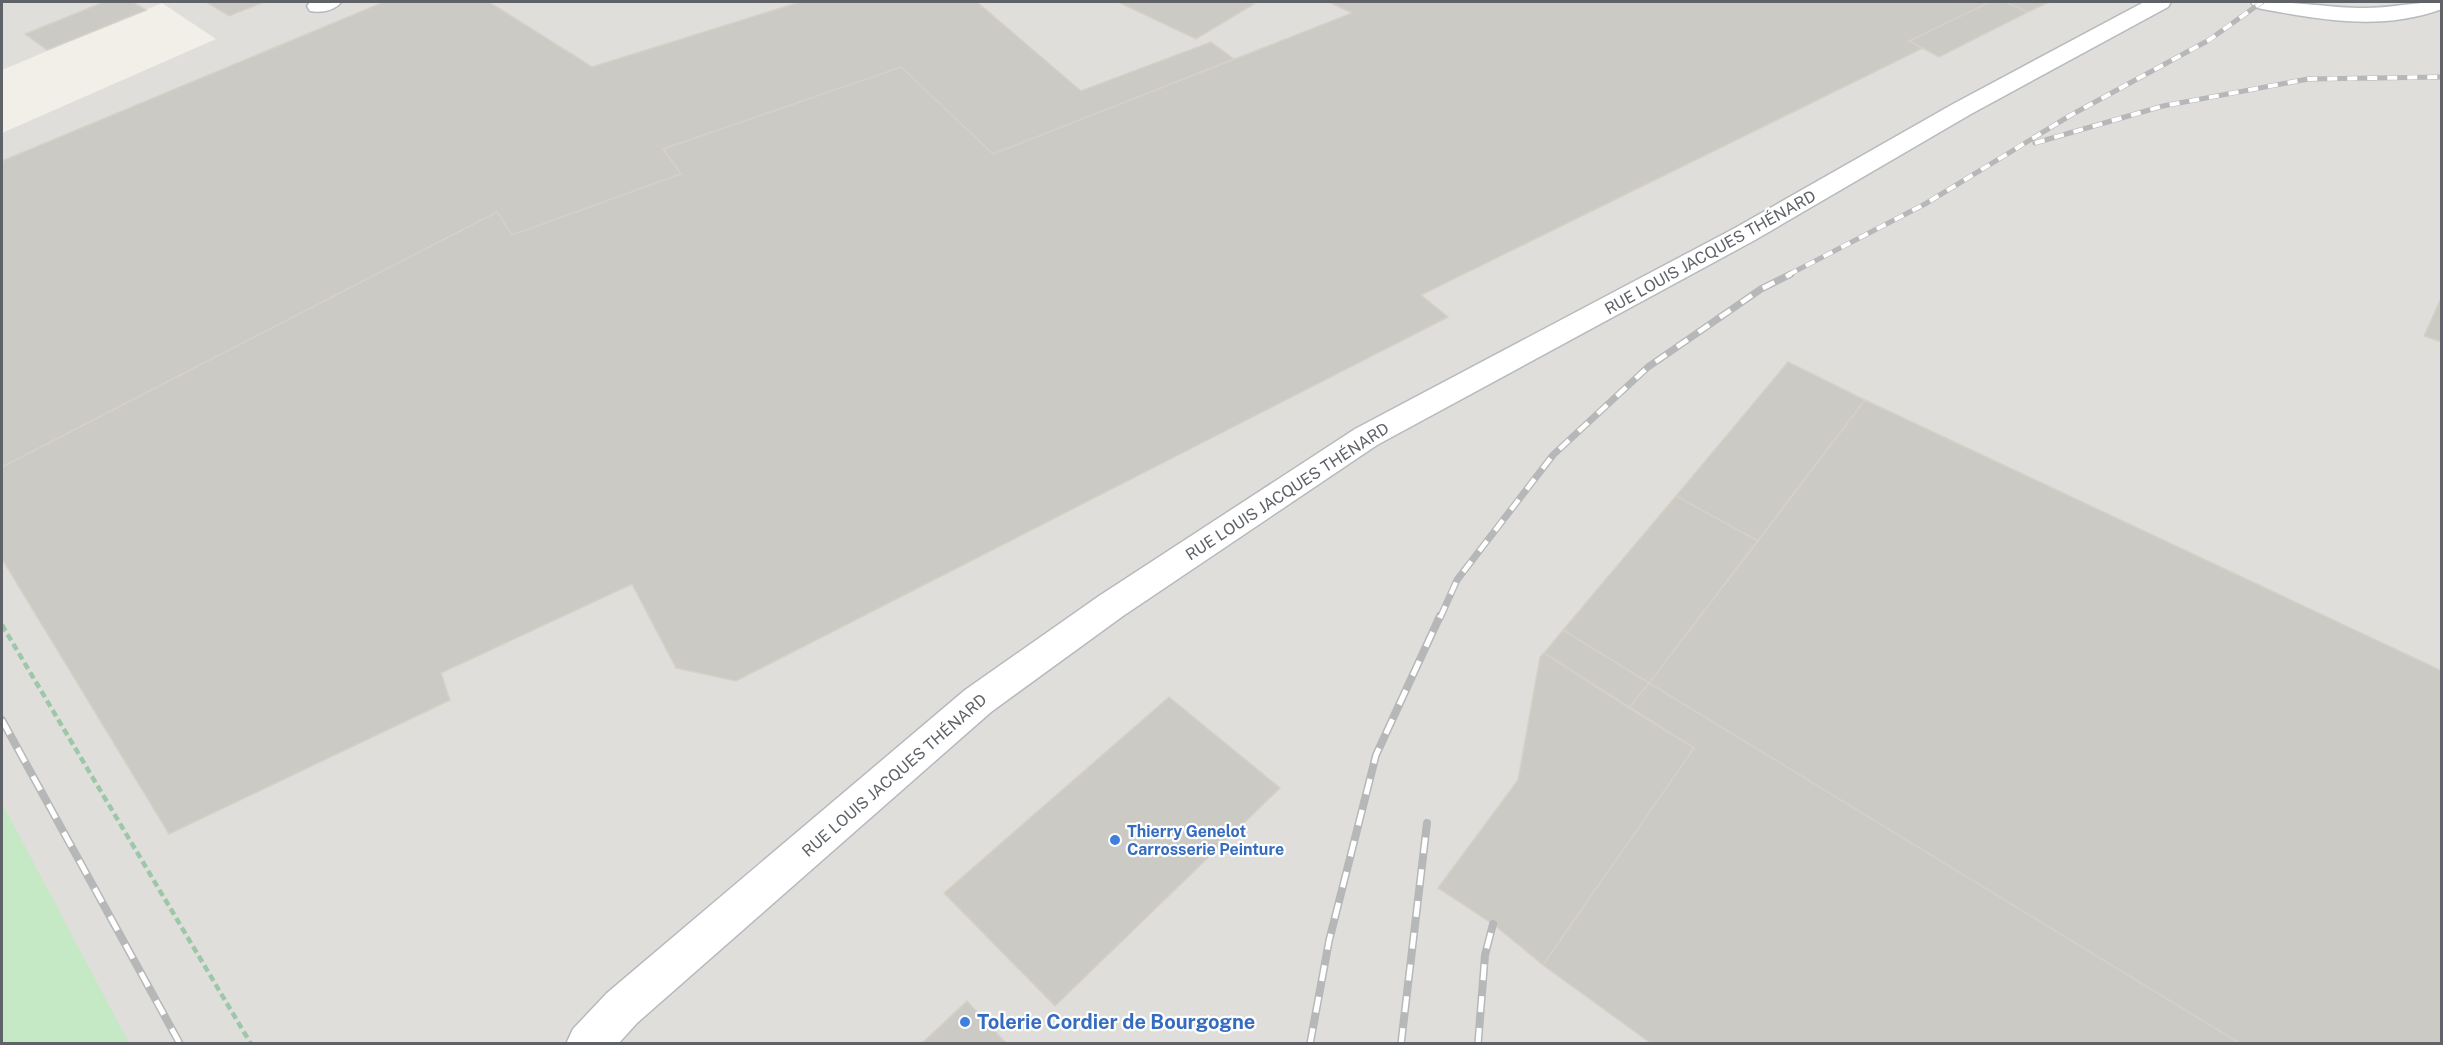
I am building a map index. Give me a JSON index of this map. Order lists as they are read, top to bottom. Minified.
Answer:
{"streets":{"main road":["RUE LOUIS JACQUES THÉNARD"]},"places":["Thierry Genelot Carrosserie Peinture","Tolerie Cordier de Bourgogne"]}
